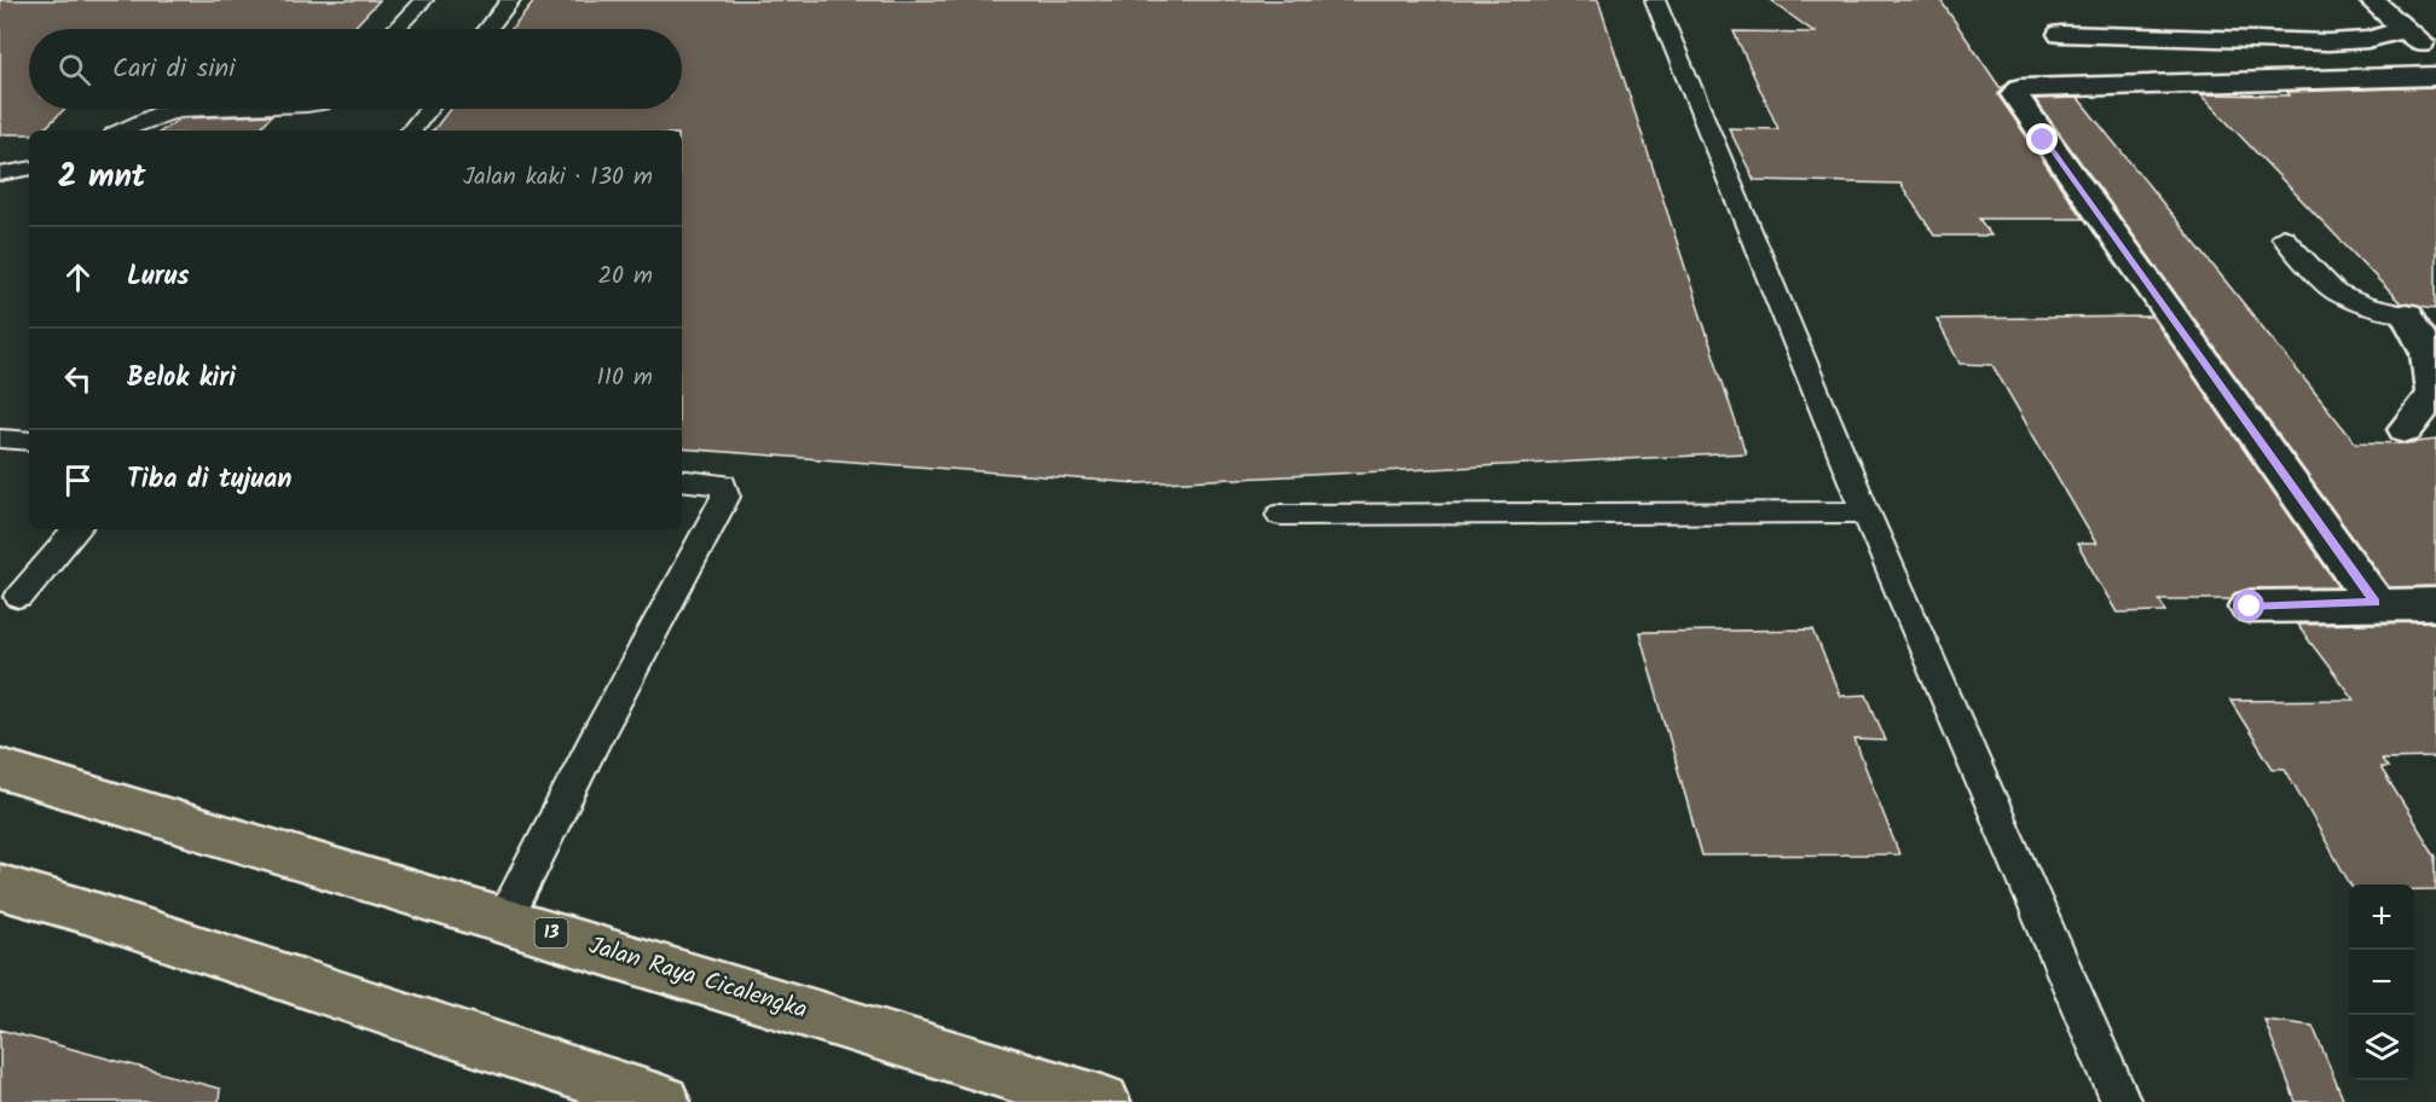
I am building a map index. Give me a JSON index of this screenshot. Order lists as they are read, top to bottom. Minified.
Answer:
{"streets":{"highway":["13","Jalan Raya Cicalengka"]},"page":{"search":"Cari di sini","heading":["2 mnt","Jalan kaki · 130 m"],"list":[["Lurus","20 m"],["Belok kiri","110 m"],"Tiba di tujuan"],"map_buttons":["+","−"]}}
